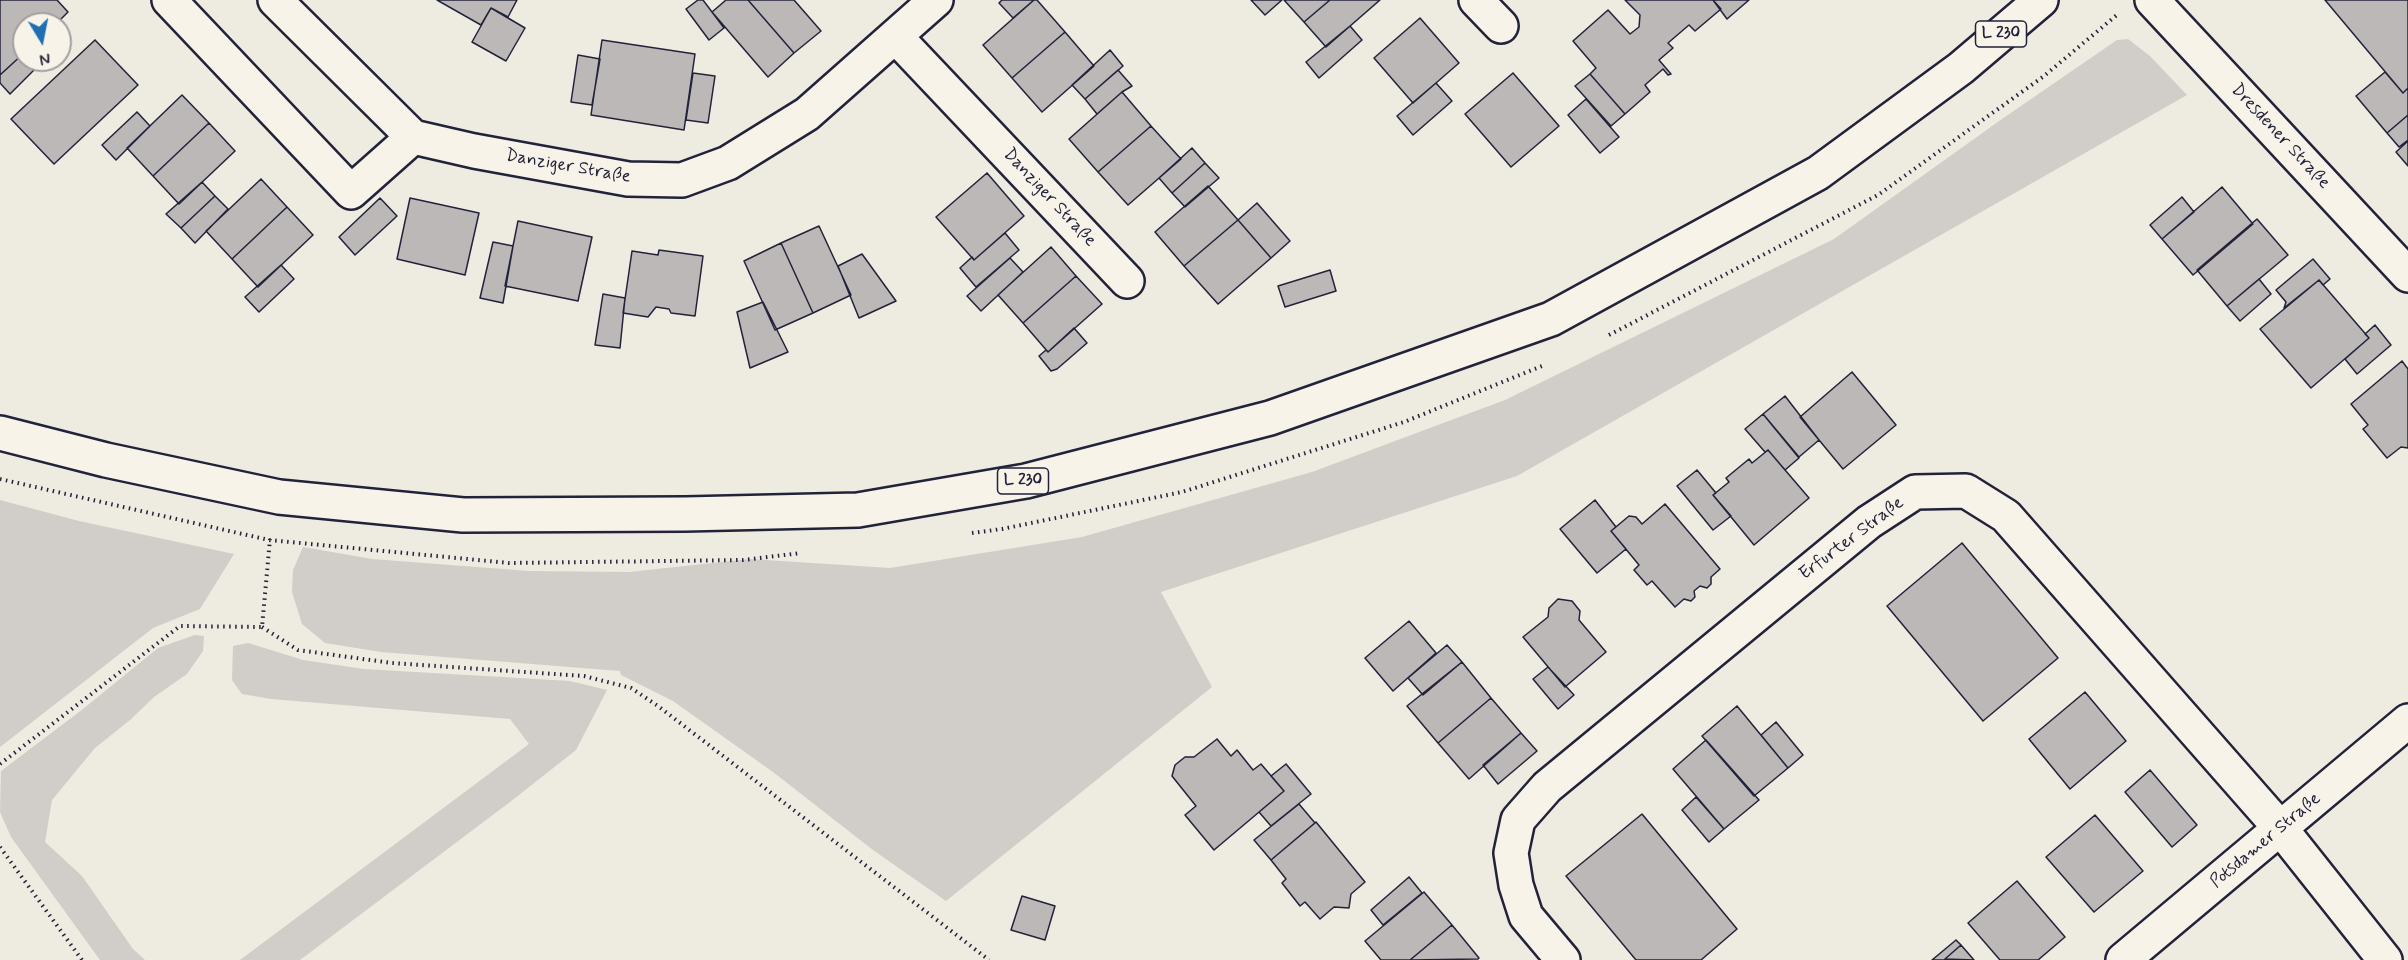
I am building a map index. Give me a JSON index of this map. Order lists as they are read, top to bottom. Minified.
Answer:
{"streets":{"street":["L 230","Dresdener Straße","Danziger Straße","Erfurter Straße","Potsdamer Straße"]},"crossings":[["Erfurter Straße","Potsdamer Straße"]],"north":"bottom"}
